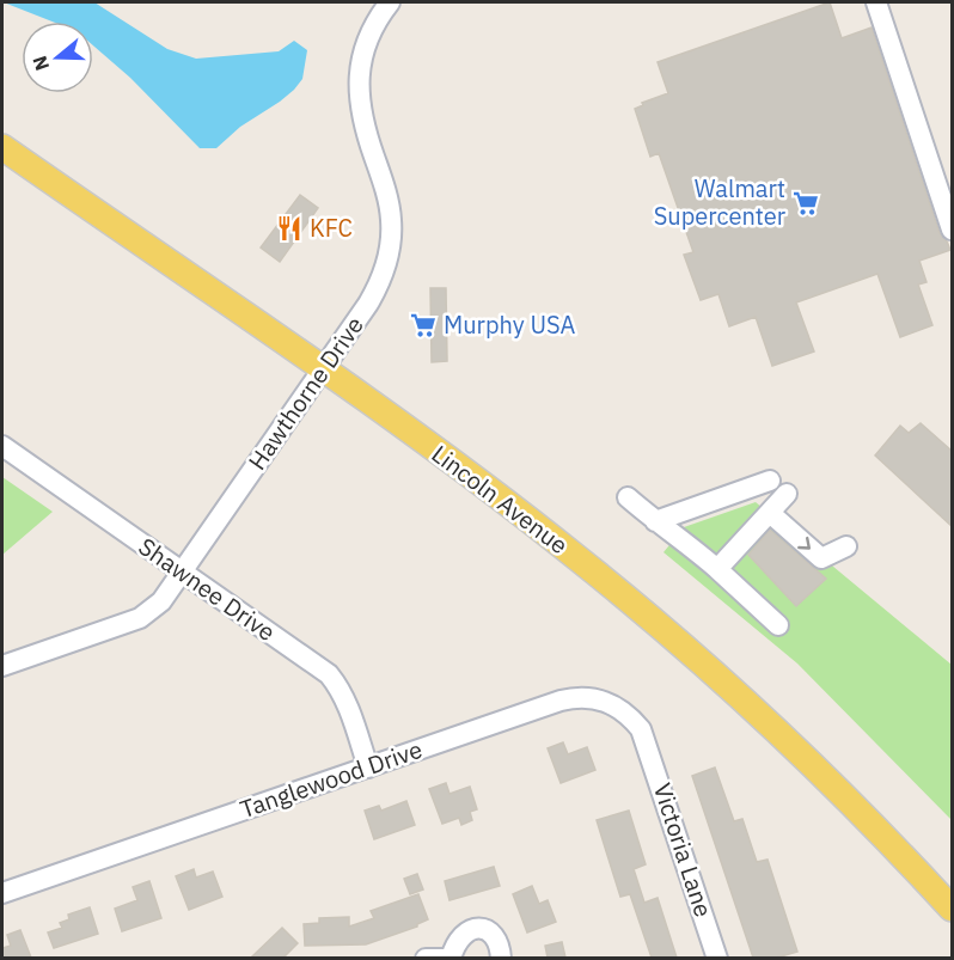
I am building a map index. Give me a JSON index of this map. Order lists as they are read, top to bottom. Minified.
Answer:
{"streets":{"main road":["Lincoln Avenue"],"street":["Hawthorne Drive","Shawnee Drive","Tanglewood Drive","Victoria Lane"]},"crossings":[["Hawthorne Drive","Lincoln Avenue"],["Hawthorne Drive","Shawnee Drive"],["Shawnee Drive","Tanglewood Drive"],["Tanglewood Drive","Victoria Lane"]],"places":{"supermarket":["Walmart Supercenter","Murphy USA"],"restaurant":["KFC"]},"north":"left"}
